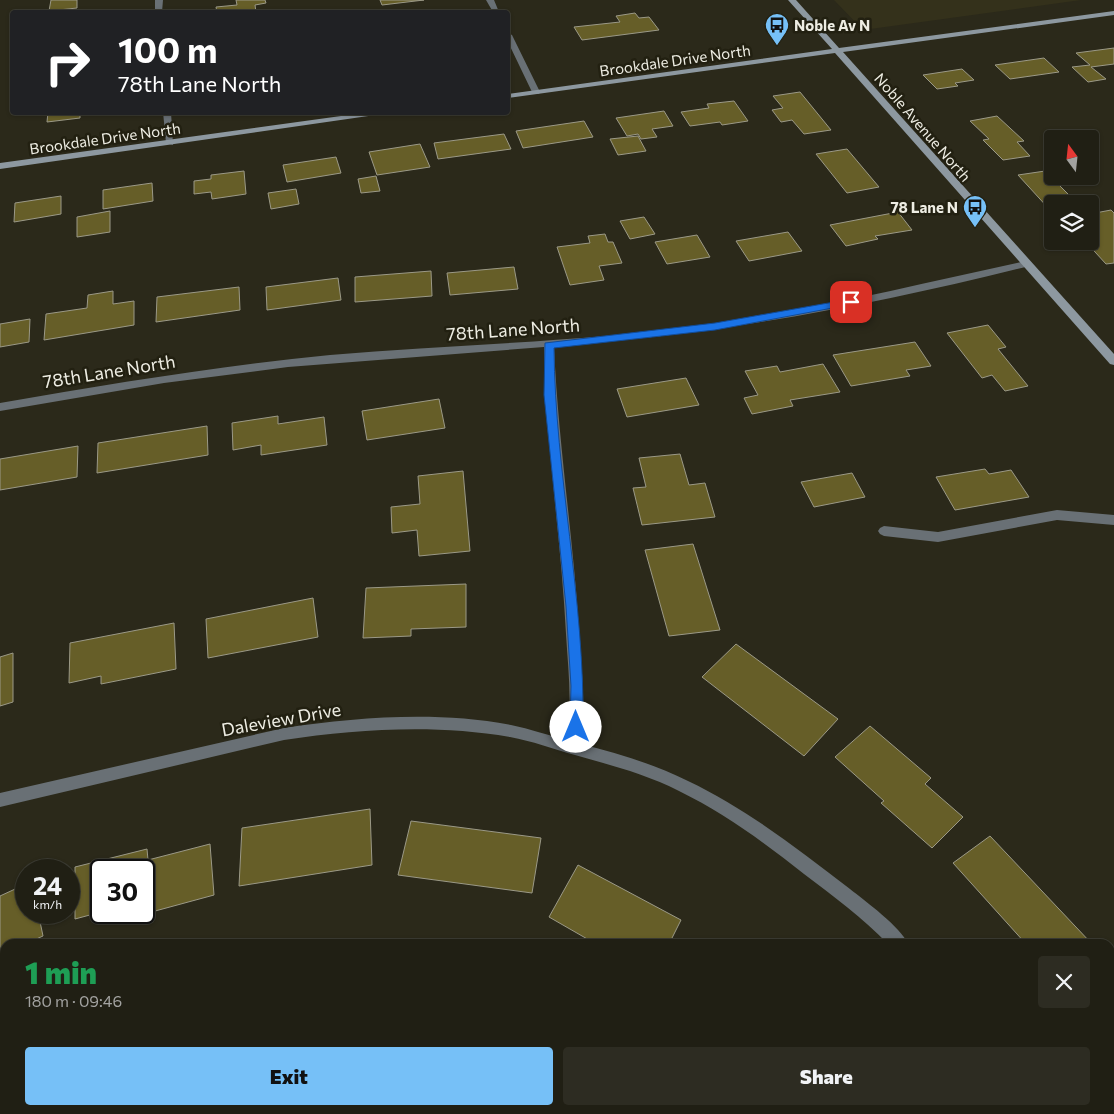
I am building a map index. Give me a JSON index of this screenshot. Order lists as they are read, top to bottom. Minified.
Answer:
{"streets":{"street":["Brookdale Drive North","Noble Avenue North","78th Lane North","Daleview Drive"]},"crossings":[["Brookdale Drive North","Noble Avenue North"],["Noble Avenue North","78th Lane North"]],"places":{"bus stop":["Noble Av N","78 Lane N"]},"north":"top","page":{"turn":["100 m","78th Lane North"],"speed":"24 km/h","limit":"30","heading":["1 min","180 m · 09:46"],"buttons":["Exit","Share"]}}
